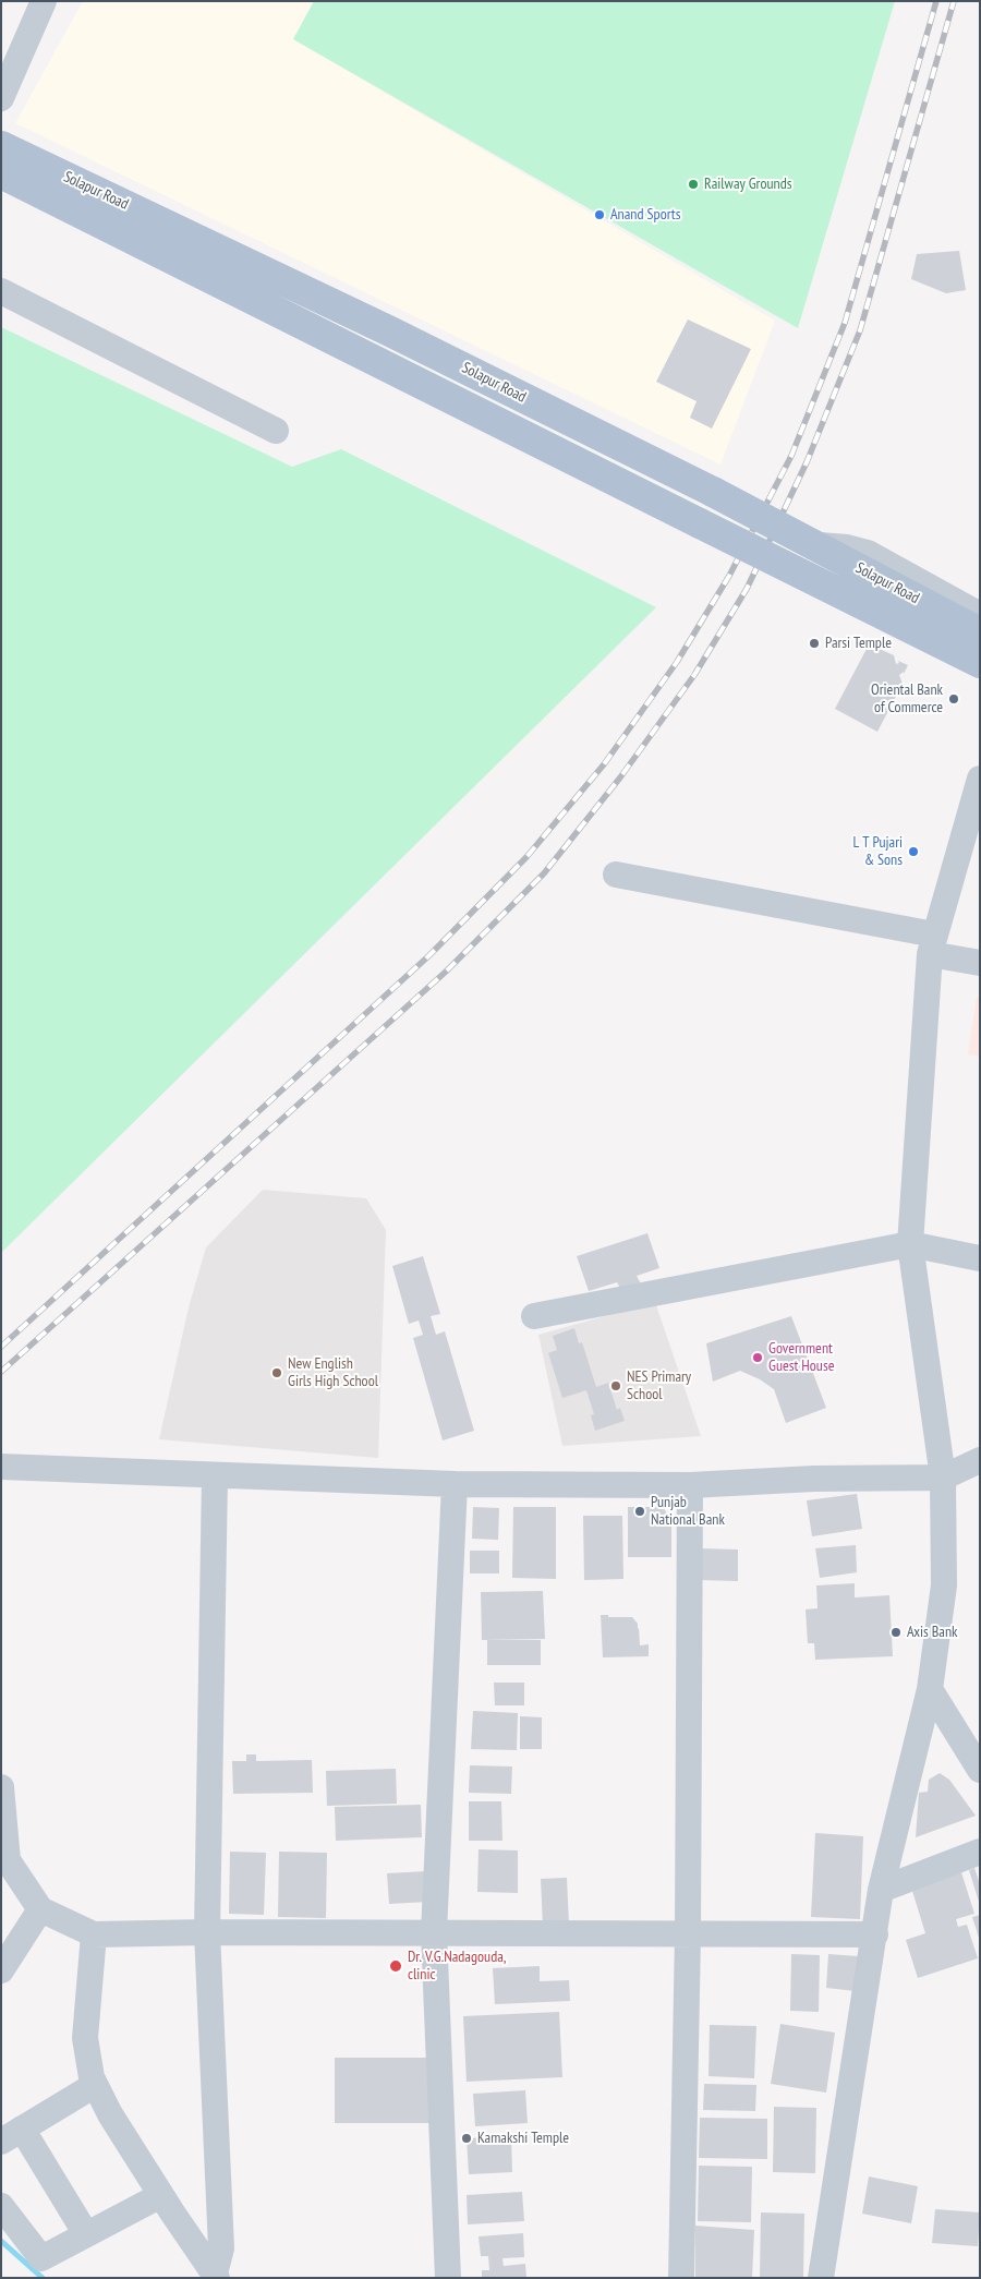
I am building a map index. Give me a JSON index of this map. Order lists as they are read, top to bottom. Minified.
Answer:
{"streets":{"main road":["Solapur Road"]},"places":["Railway Grounds","Anand Sports","Parsi Temple","Oriental Bank of Commerce","L T Pujari & Sons","Government Guest House","New English Girls High School","NES Primary School","Punjab National Bank","Axis Bank","Dr. V.G.Nadagouda, clinic","Kamakshi Temple"]}
